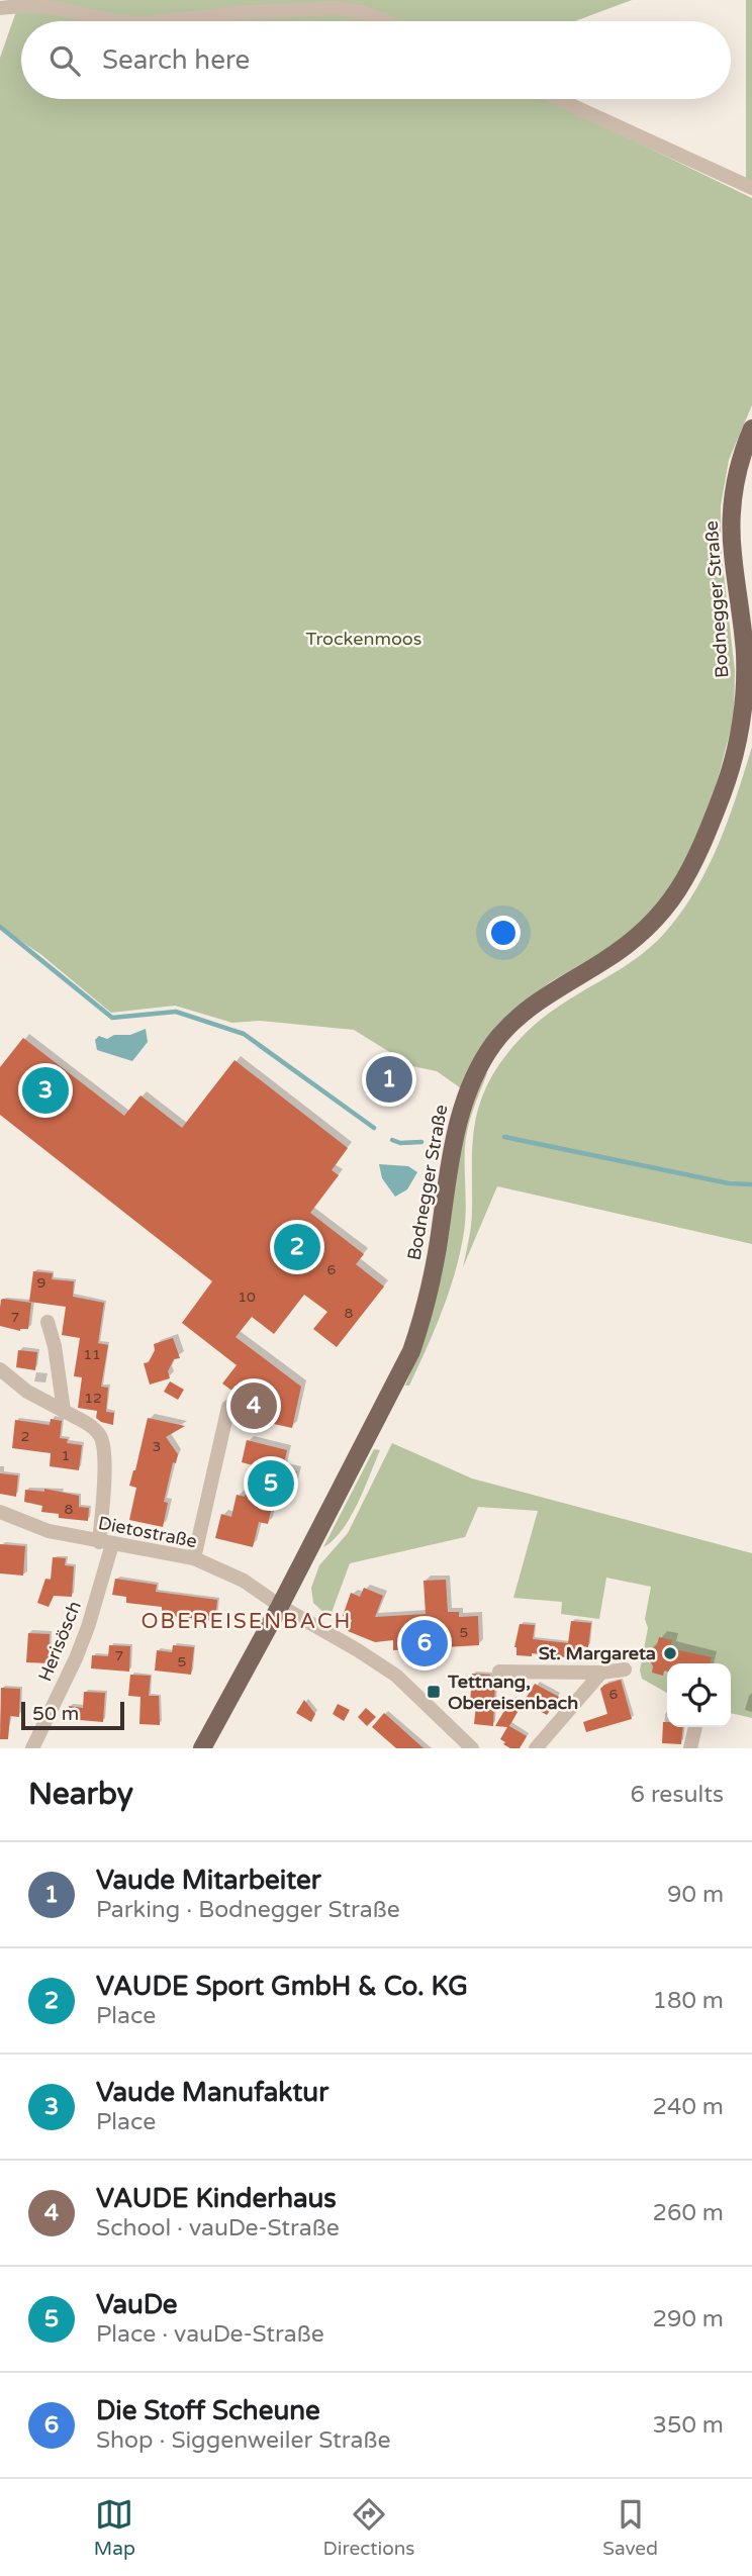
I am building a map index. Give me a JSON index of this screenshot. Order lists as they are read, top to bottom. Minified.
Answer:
{"streets":{"main road":["Bodnegger Straße"],"street":["Dietostraße","Herisösch"]},"crossings":[["Bodnegger Straße","Dietostraße"],["Dietostraße","Herisösch"]],"districts":["OBEREISENBACH"],"parks":["Trockenmoos"],"places":{"other":["St. Margareta"],"transit":["Tettnang, Obereisenbach"]},"house_numbers":["6","9","10","8","7","11","12","2","3","1","8","5","7","5","6"],"scale_bar":"50 m","page":{"search":"Search here","pins":["1","3","2","4","5","6"],"scale":"50 m","heading":["Nearby","6 results"],"list":[{"mark":"1","name":"Vaude Mitarbeiter","note":"Parking · Bodnegger Straße","value":"90 m"},{"mark":"2","name":"VAUDE Sport GmbH & Co. KG","note":"Place","value":"180 m"},{"mark":"3","name":"Vaude Manufaktur","note":"Place","value":"240 m"},{"mark":"4","name":"VAUDE Kinderhaus","note":"School · vauDe-Straße","value":"260 m"},{"mark":"5","name":"VauDe","note":"Place · vauDe-Straße","value":"290 m"},{"mark":"6","name":"Die Stoff Scheune","note":"Shop · Siggenweiler Straße","value":"350 m"}],"nav":["Map","Directions","Saved"]}}
